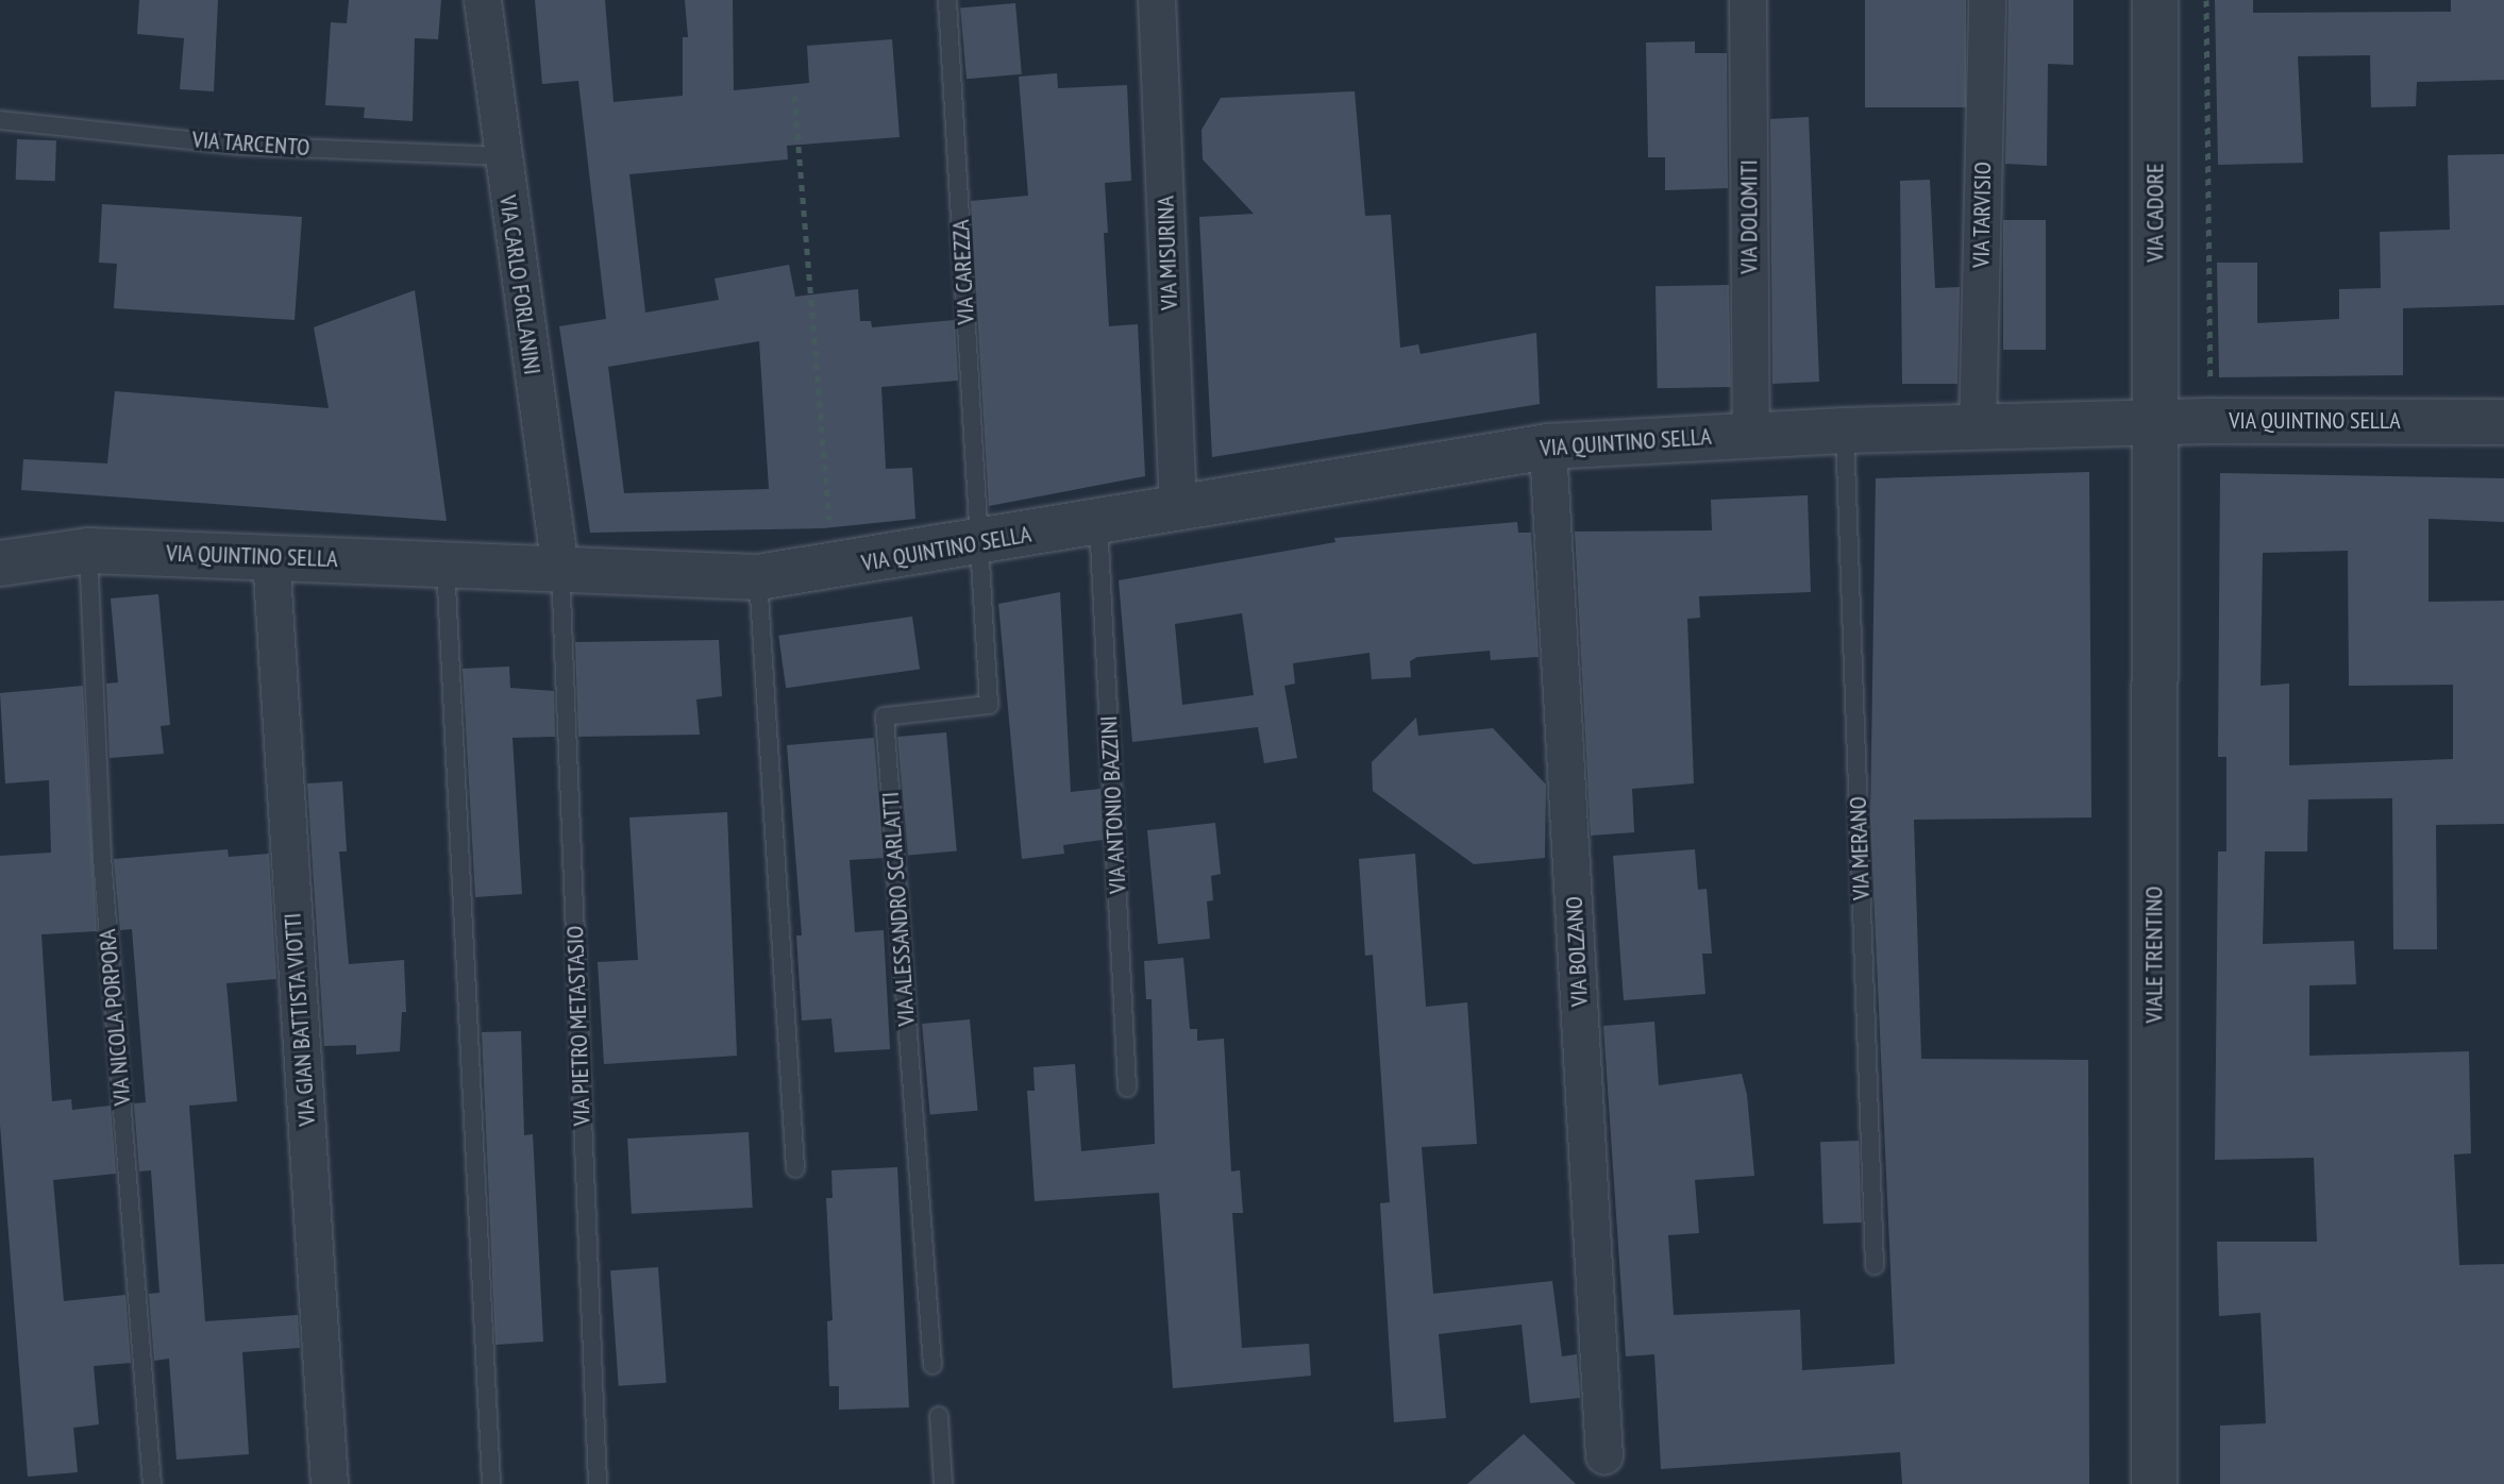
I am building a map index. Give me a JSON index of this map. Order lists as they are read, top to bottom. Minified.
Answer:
{"streets":{"street":["VIA CADORE","VIA TARVISIO","VIA DOLOMITI","VIA MISURINA","VIA CARLO FORLANINI","VIA QUINTINO SELLA","VIA BOLZANO","VIALE TRENTINO","VIA GIAN BATTISTA VIOTTI"],"lane":["VIA TARCENTO","VIA CAREZZA","VIA ANTONIO BAZZINI","VIA MERANO","VIA ALESSANDRO SCARLATTI","VIA NICOLA PORPORA","VIA PIETRO METASTASIO"]},"crossings":[["VIA TARCENTO","VIA CARLO FORLANINI"],["VIA CADORE","VIA QUINTINO SELLA"],["VIA CADORE","VIALE TRENTINO"],["VIA TARVISIO","VIA QUINTINO SELLA"],["VIA DOLOMITI","VIA QUINTINO SELLA"],["VIA MISURINA","VIA QUINTINO SELLA"],["VIA CAREZZA","VIA QUINTINO SELLA"],["VIA CAREZZA","VIA ALESSANDRO SCARLATTI"],["VIA CARLO FORLANINI","VIA QUINTINO SELLA"],["VIA CARLO FORLANINI","VIA PIETRO METASTASIO"],["VIA QUINTINO SELLA","VIA ANTONIO BAZZINI"],["VIA QUINTINO SELLA","VIA MERANO"],["VIA QUINTINO SELLA","VIA ALESSANDRO SCARLATTI"],["VIA QUINTINO SELLA","VIA BOLZANO"],["VIA QUINTINO SELLA","VIALE TRENTINO"],["VIA QUINTINO SELLA","VIA NICOLA PORPORA"],["VIA QUINTINO SELLA","VIA GIAN BATTISTA VIOTTI"],["VIA QUINTINO SELLA","VIA PIETRO METASTASIO"]]}
